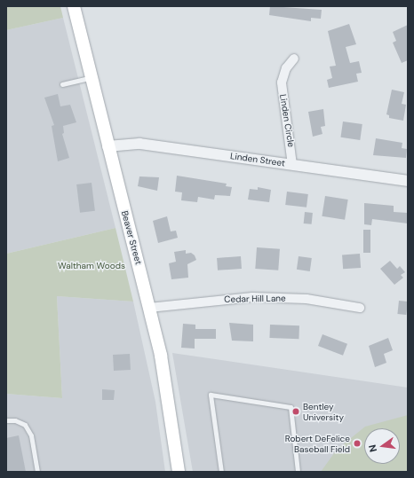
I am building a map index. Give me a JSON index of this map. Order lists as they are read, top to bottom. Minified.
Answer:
{"streets":{"main road":["Beaver Street"],"street":["Linden Circle","Linden Street","Cedar Hill Lane"]},"crossings":[["Linden Circle","Linden Street"],["Linden Street","Beaver Street"],["Beaver Street","Cedar Hill Lane"]],"parks":["Waltham Woods"],"places":["Bentley University","Robert DeFelice Baseball Field"],"north":"left"}
